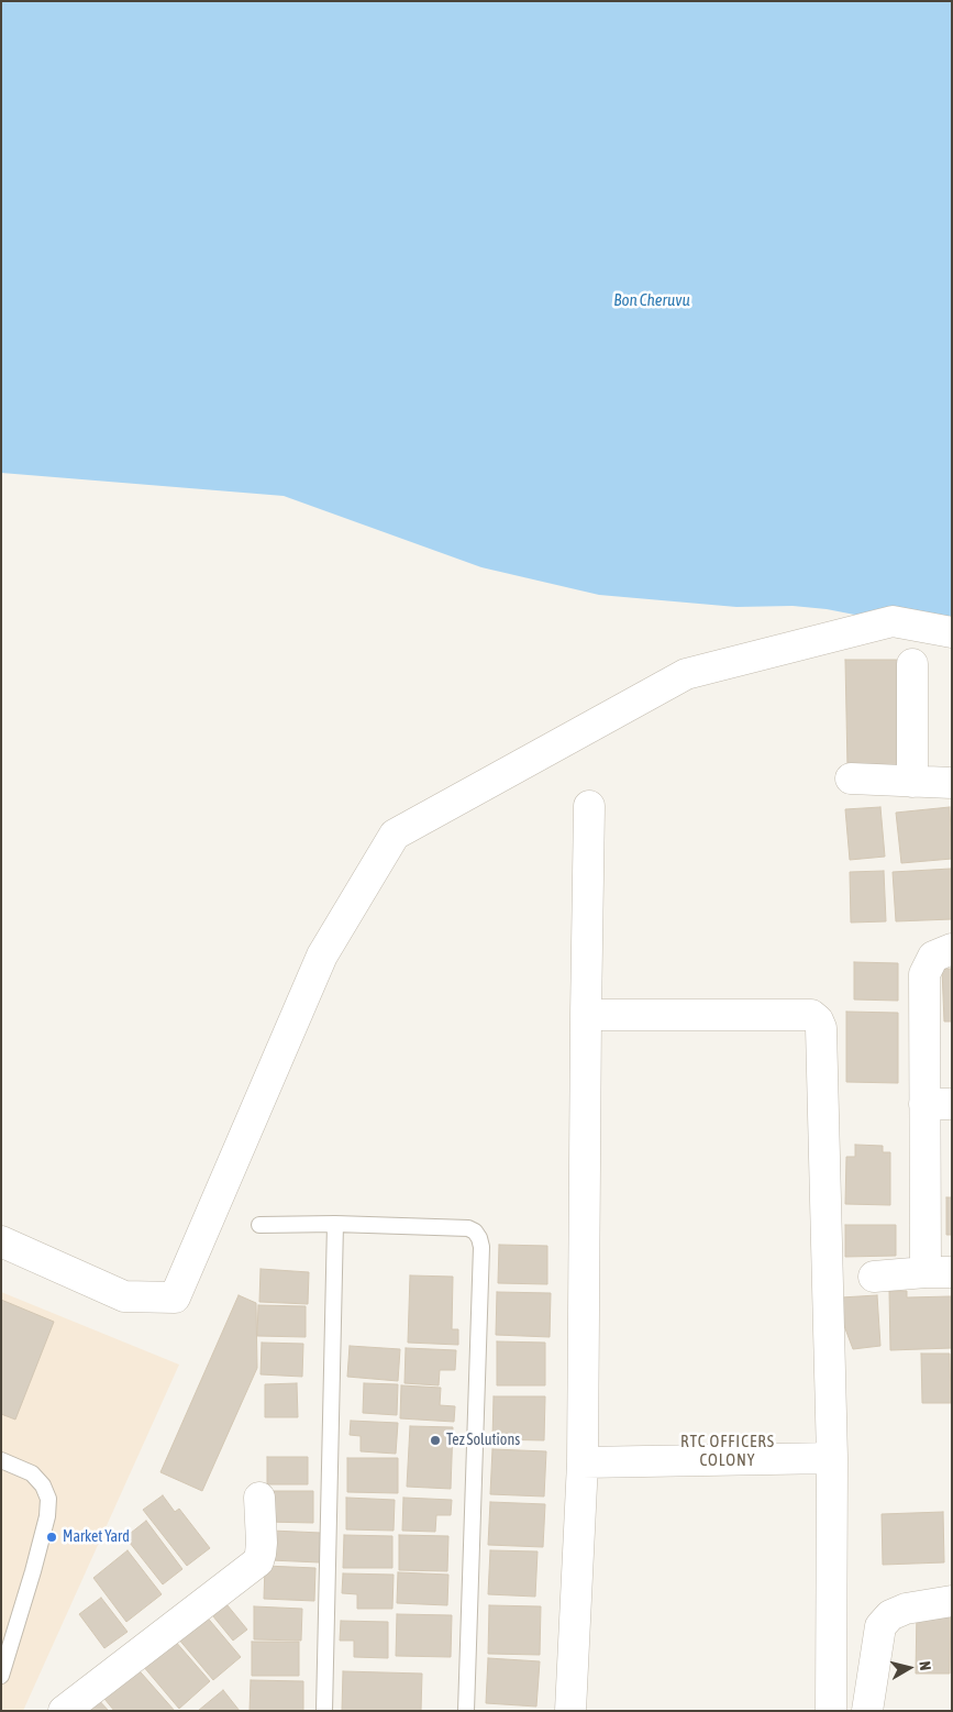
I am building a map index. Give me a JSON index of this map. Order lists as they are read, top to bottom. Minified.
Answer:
{"districts":["RTC OFFICERS COLONY"],"water":["Bon Cheruvu"],"places":["Tez Solutions","Market Yard"],"north":"right"}
